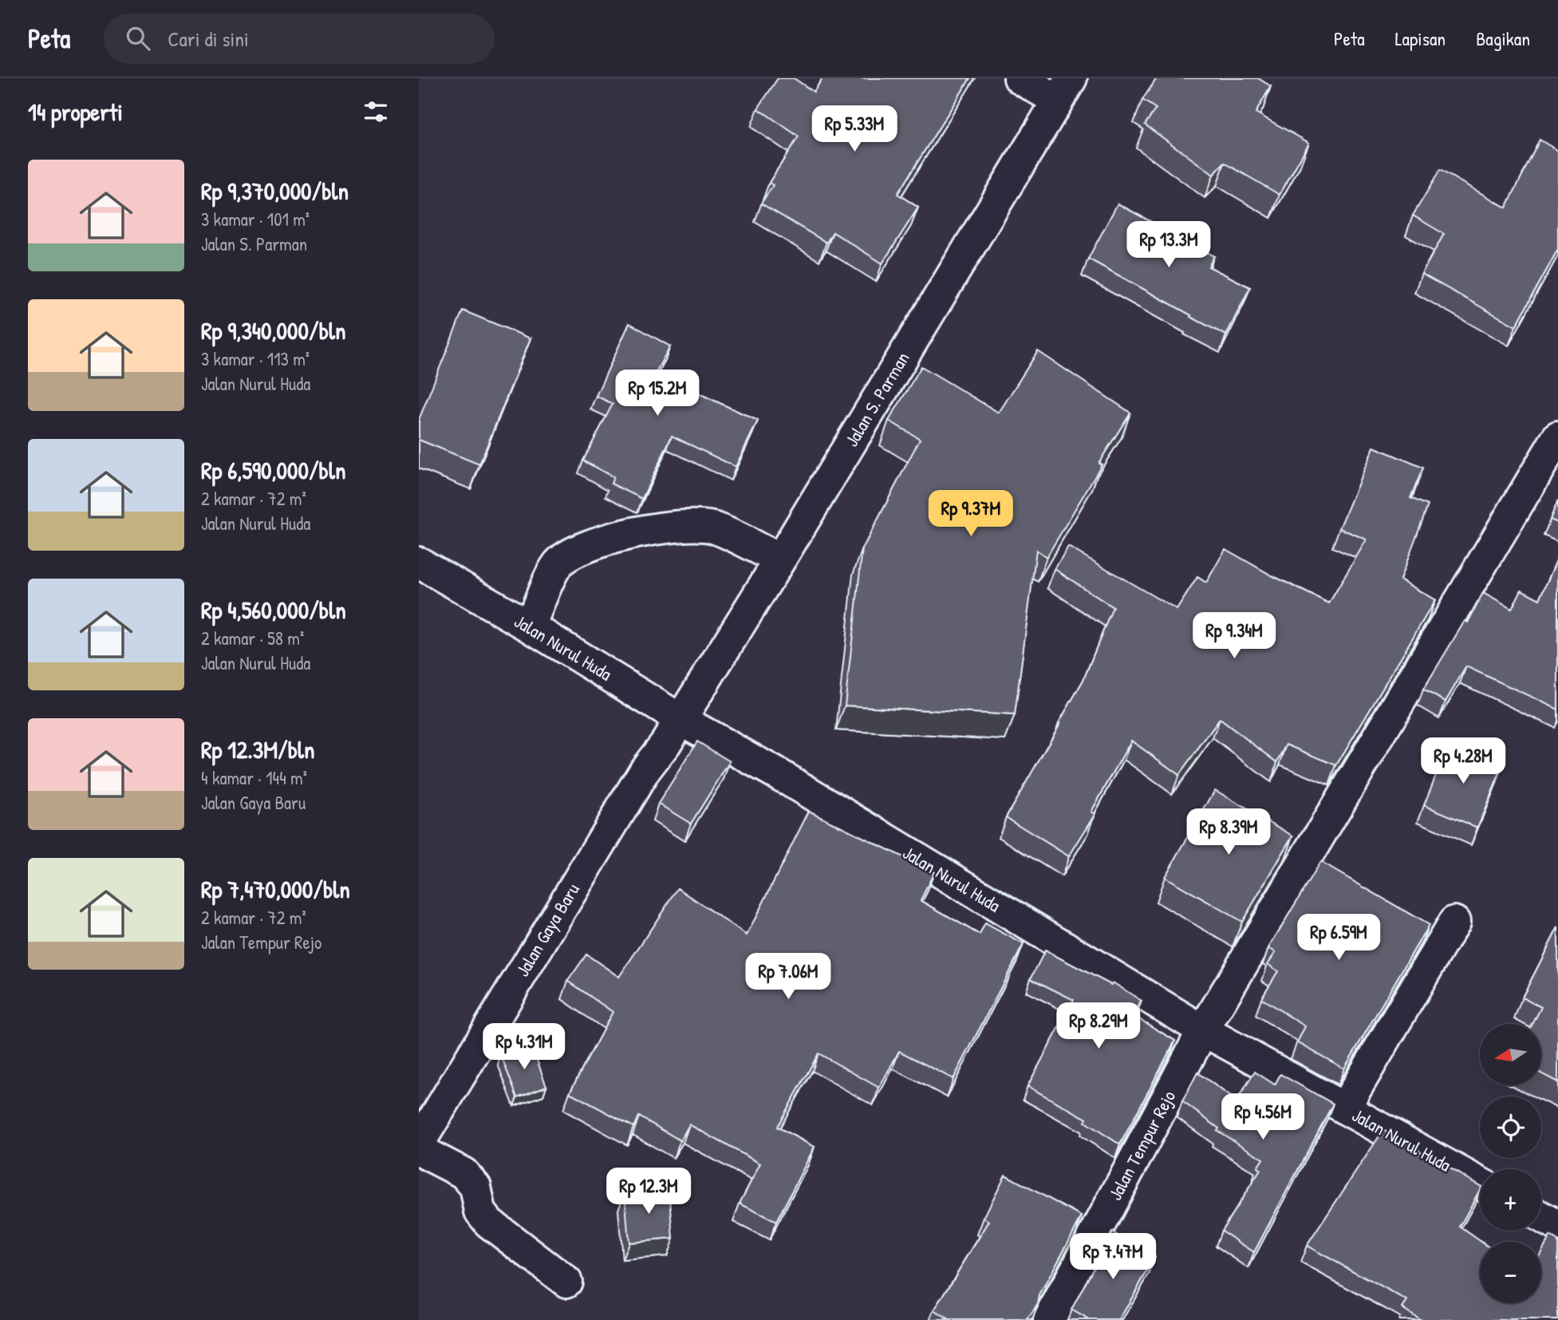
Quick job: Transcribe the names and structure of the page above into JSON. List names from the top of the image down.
{
  "streets": {
    "street": [
      "Jalan S. Parman",
      "Jalan Nurul Huda",
      "Jalan Gaya Baru",
      "Jalan Tempur Rejo"
    ]
  },
  "crossings": [
    ["Jalan S. Parman", "Jalan Nurul Huda"],
    ["Jalan S. Parman", "Jalan Gaya Baru"],
    ["Jalan Nurul Huda", "Jalan Gaya Baru"],
    ["Jalan Nurul Huda", "Jalan Tempur Rejo"]
  ],
  "north": "left",
  "page": {
    "header": "Peta",
    "search": "Cari di sini",
    "nav": ["Peta", "Lapisan", "Bagikan"],
    "heading": "14 properti",
    "price": [
      "Rp 5.33M",
      "Rp 13.3M",
      "Rp 15.2M",
      "Rp 9.37M",
      "Rp 9.34M",
      "Rp 4.28M",
      "Rp 8.39M",
      "Rp 6.59M",
      "Rp 7.06M",
      "Rp 8.29M",
      "Rp 4.31M",
      "Rp 4.56M",
      "Rp 12.3M",
      "Rp 7.47M"
    ],
    "list": [
      {
        "name": "Rp 9,370,000/bln",
        "note": "3 kamar · 101 m² · Jalan S. Parman"
      },
      {
        "name": "Rp 9,340,000/bln",
        "note": "3 kamar · 113 m² · Jalan Nurul Huda"
      },
      {
        "name": "Rp 6,590,000/bln",
        "note": "2 kamar · 72 m² · Jalan Nurul Huda"
      },
      {
        "name": "Rp 4,560,000/bln",
        "note": "2 kamar · 58 m² · Jalan Nurul Huda"
      },
      {
        "name": "Rp 12.3M/bln",
        "note": "4 kamar · 144 m² · Jalan Gaya Baru"
      },
      {
        "name": "Rp 7,470,000/bln",
        "note": "2 kamar · 72 m² · Jalan Tempur Rejo"
      }
    ],
    "map_buttons": ["+", "−"]
  }
}
